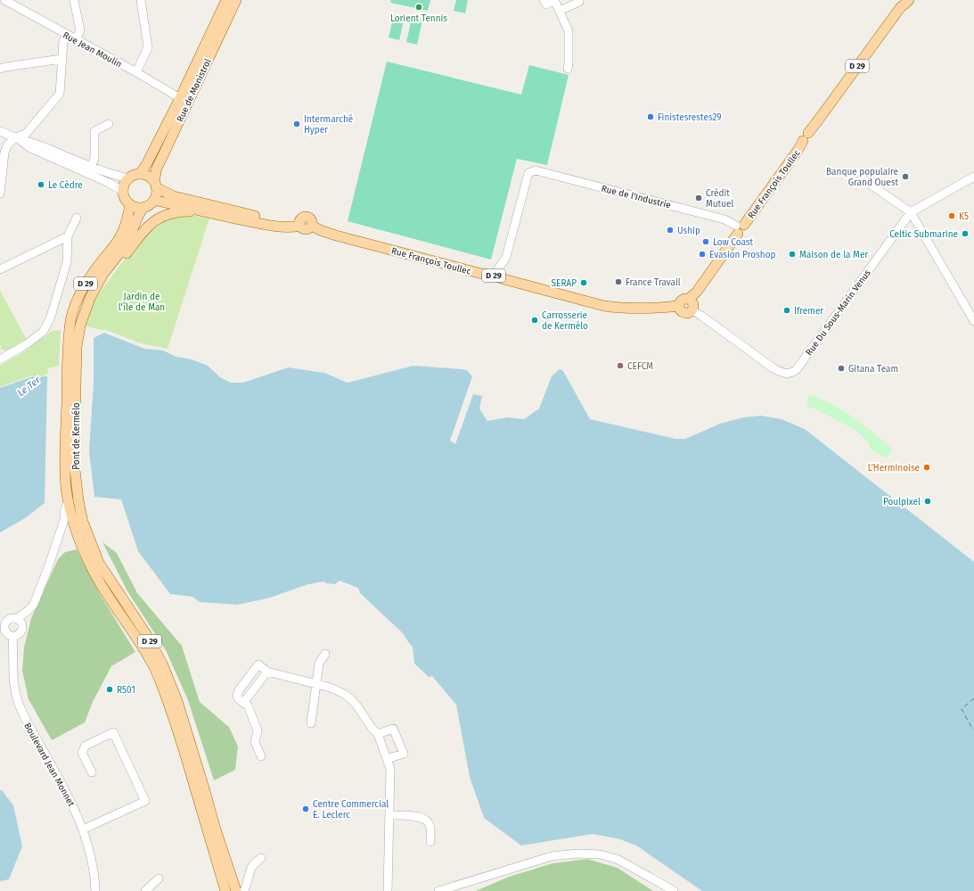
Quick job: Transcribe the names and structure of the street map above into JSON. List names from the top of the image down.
{
  "streets": {
    "main road": [
      "D 29",
      "Rue de Monistrol",
      "Rue François Toullec",
      "Pont de Kermélo"
    ],
    "street": [
      "Rue Jean Moulin",
      "Rue de l'Industrie",
      "Rue Du Sous-Marin Venus",
      "Boulevard Jean Monnet"
    ]
  },
  "crossings": [
    ["Rue Jean Moulin", "Rue de Monistrol"],
    ["D 29", "Rue de Monistrol"],
    ["D 29", "Pont de Kermélo"],
    ["Rue François Toullec", "Rue de l'Industrie"],
    ["Rue François Toullec", "Rue Du Sous-Marin Venus"]
  ],
  "water": ["Le Ter"],
  "parks": ["Jardin de l'île de Man"],
  "places": [
    "Lorient Tennis",
    "Finistesrestes29",
    "Intermarché Hyper",
    "Banque populaire Grand Ouest",
    "Le Cèdre",
    "Crédit Mutuel",
    "K5",
    "Uship",
    "Celtic Submarine",
    "Low Coast",
    "Evasion Proshop",
    "Maison de la Mer",
    "France Travail",
    "SERAP",
    "Ifremer",
    "Carrosserie de Kermélo",
    "CEFCM",
    "Gitana Team",
    "L'Herminoise",
    "Poulpixel",
    "R501",
    "Centre Commercial E. Leclerc"
  ]
}
